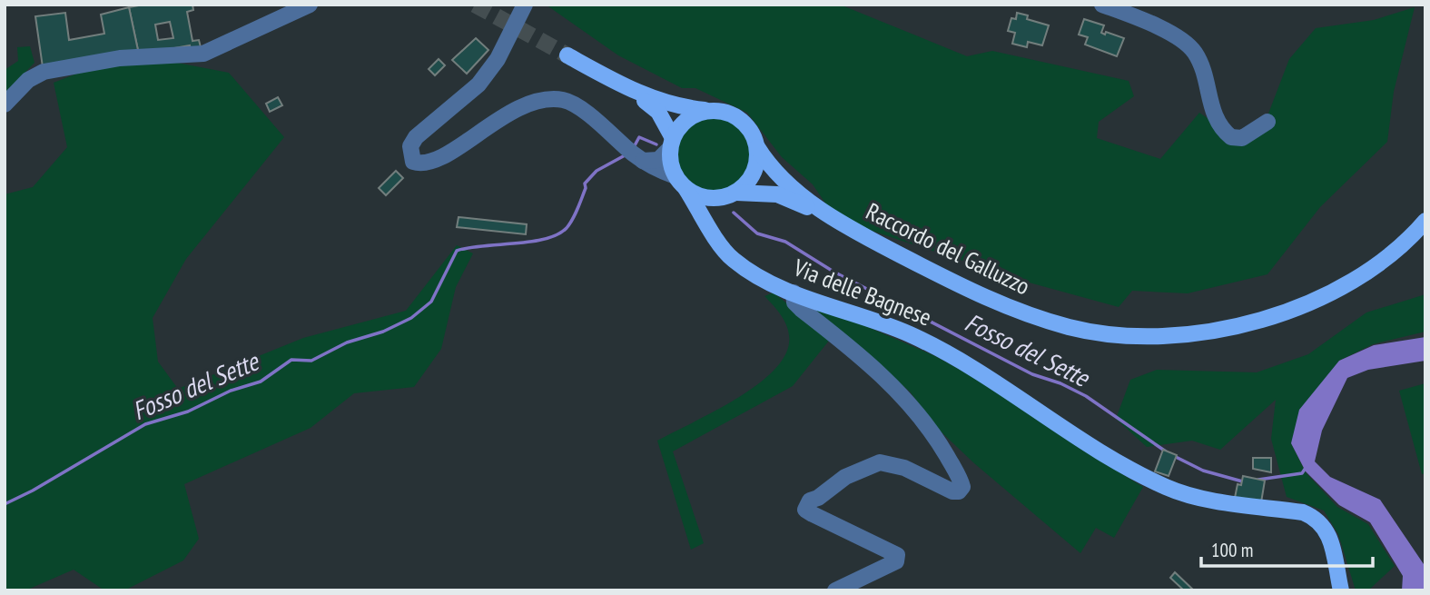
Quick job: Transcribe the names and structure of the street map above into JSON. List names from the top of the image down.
{
  "streets": {
    "main road": ["Raccordo del Galluzzo", "Via delle Bagnese"]
  },
  "crossings": [
    ["Raccordo del Galluzzo", "Via delle Bagnese"]
  ],
  "water": ["Fosso del Sette"],
  "scale_bar": "100 m"
}
